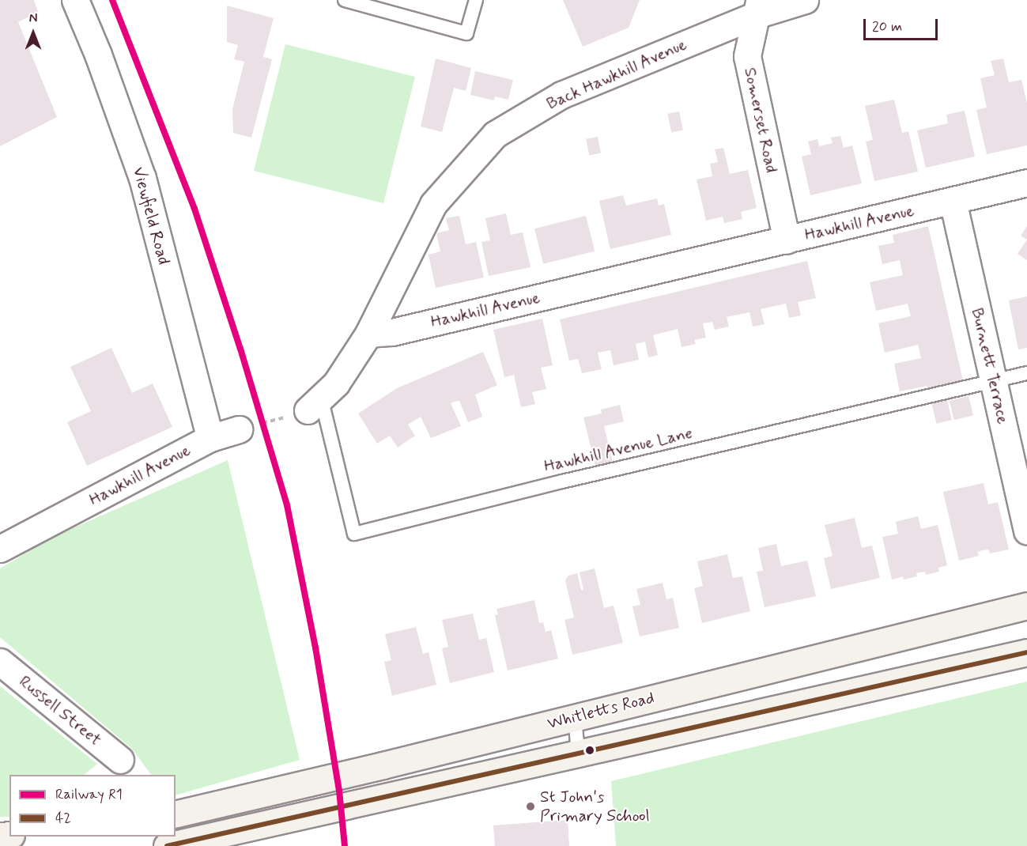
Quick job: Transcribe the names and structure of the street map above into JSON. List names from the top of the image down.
{
  "streets": {
    "main road": ["Whitletts Road"],
    "street": [
      "Back Hawkhill Avenue",
      "Somerset Road",
      "Viewfield Road",
      "Hawkhill Avenue",
      "Burnett Terrace",
      "Russell Street"
    ],
    "lane": ["Hawkhill Avenue Lane"]
  },
  "crossings": [
    ["Back Hawkhill Avenue", "Somerset Road"],
    ["Back Hawkhill Avenue", "Hawkhill Avenue"],
    ["Somerset Road", "Hawkhill Avenue"],
    ["Viewfield Road", "Hawkhill Avenue"],
    ["Hawkhill Avenue", "Burnett Terrace"],
    ["Burnett Terrace", "Hawkhill Avenue Lane"]
  ],
  "places": ["St John's Primary School"],
  "lines": ["rail line R1", "transit line 42"],
  "legend": ["Railway R1", "42"],
  "scale_bar": "20 m",
  "north": "top"
}
